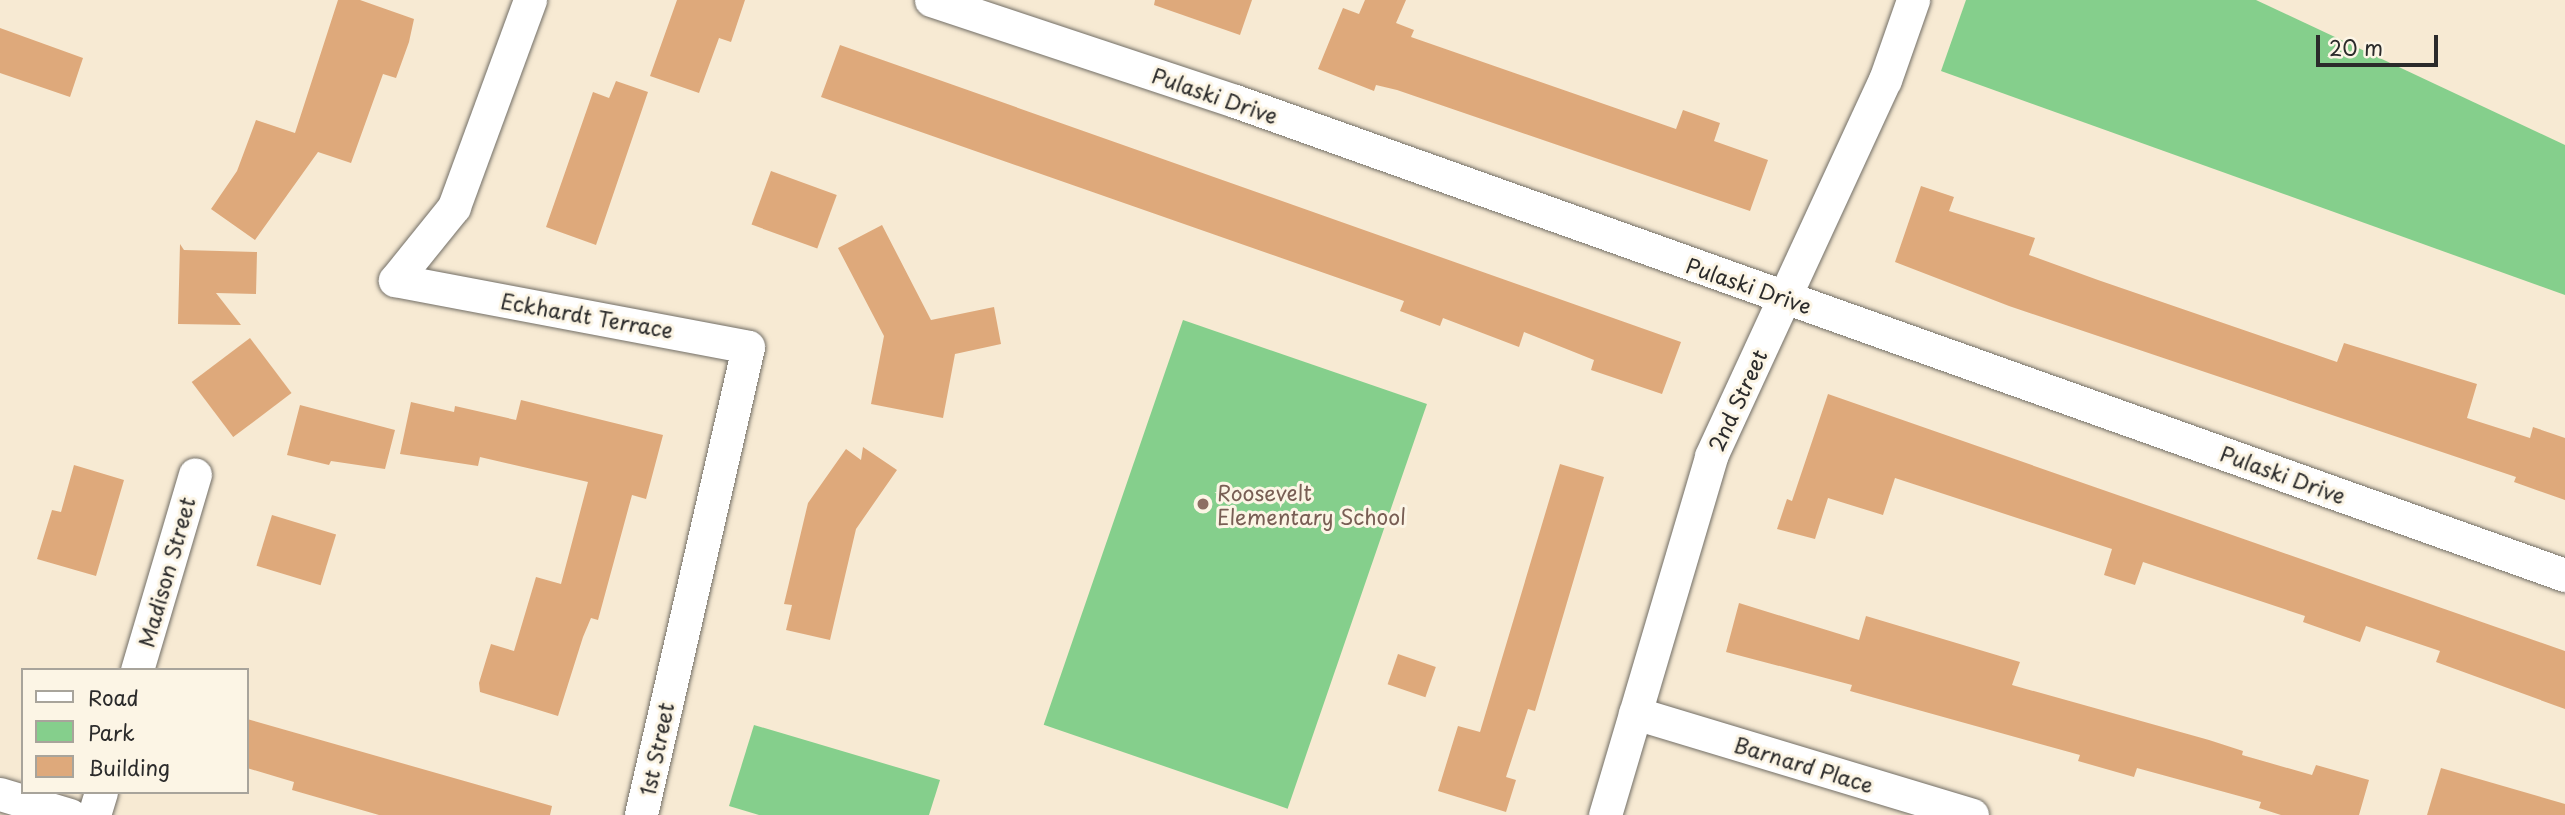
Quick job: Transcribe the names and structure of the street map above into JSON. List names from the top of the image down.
{
  "streets": {
    "street": [
      "Pulaski Drive",
      "Eckhardt Terrace",
      "2nd Street",
      "Madison Street",
      "1st Street",
      "Barnard Place"
    ]
  },
  "crossings": [
    ["Pulaski Drive", "2nd Street"],
    ["Eckhardt Terrace", "1st Street"],
    ["2nd Street", "Barnard Place"]
  ],
  "places": ["Roosevelt Elementary School"],
  "legend": ["Road", "Park", "Building"],
  "scale_bar": "20 m"
}
